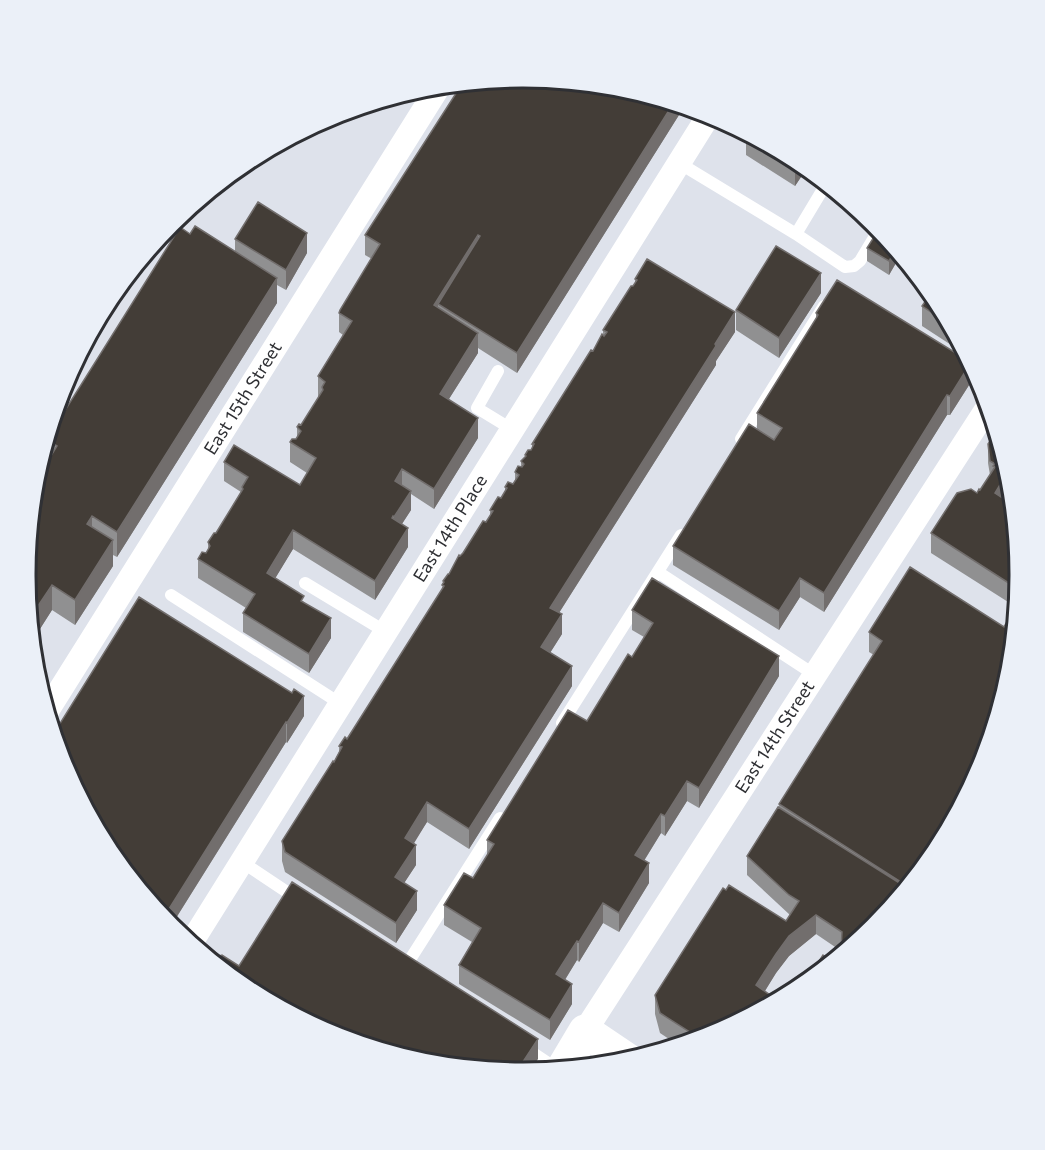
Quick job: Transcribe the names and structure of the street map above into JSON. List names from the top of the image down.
{
  "streets": {
    "street": ["East 15th Street", "East 14th Place", "East 14th Street"]
  }
}
